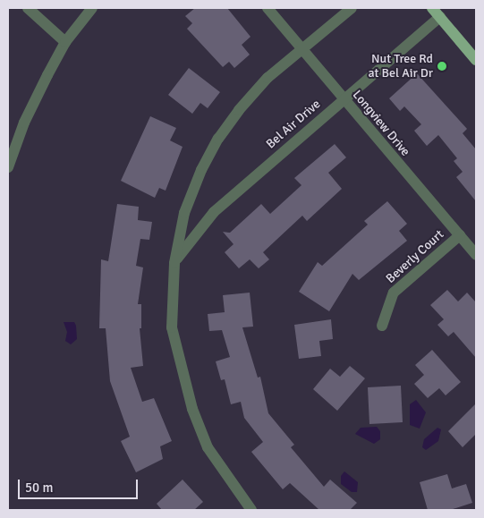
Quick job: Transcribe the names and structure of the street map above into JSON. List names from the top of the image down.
{
  "streets": {
    "street": ["Longview Drive", "Bel Air Drive", "Beverly Court"]
  },
  "crossings": [
    ["Longview Drive", "Bel Air Drive"],
    ["Longview Drive", "Beverly Court"]
  ],
  "places": ["Nut Tree Rd at Bel Air Dr"],
  "scale_bar": "50 m"
}
